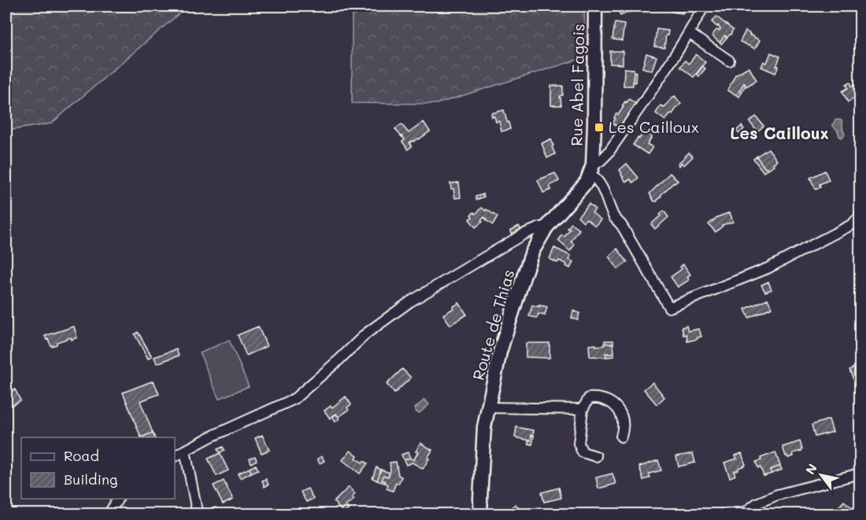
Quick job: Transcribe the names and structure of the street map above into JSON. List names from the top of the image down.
{
  "streets": {
    "street": ["Rue Abel Fagois", "Route de Thias"]
  },
  "crossings": [
    ["Rue Abel Fagois", "Route de Thias"]
  ],
  "districts": ["Les Cailloux"],
  "places": {
    "transit": ["Les Cailloux"]
  },
  "legend": ["Road", "Building"],
  "north": "top left"
}
